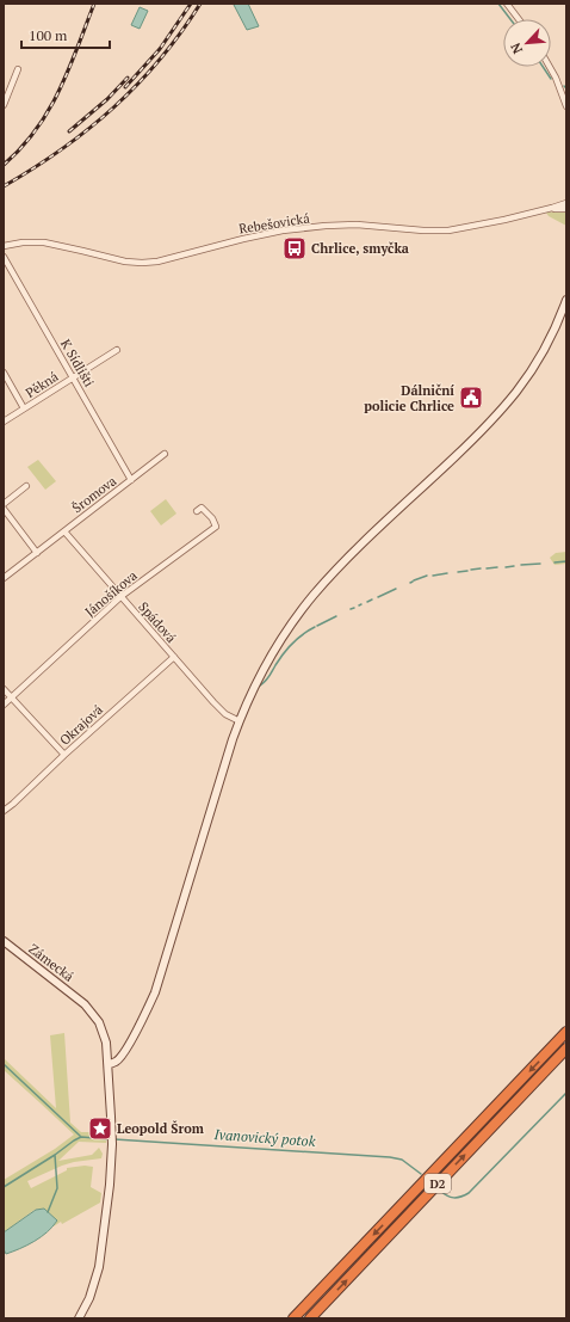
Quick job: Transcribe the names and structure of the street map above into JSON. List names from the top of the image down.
{
  "streets": {
    "highway": ["D2"],
    "street": [
      "Rebešovická",
      "K Sídlišti",
      "Pěkná",
      "Šromova",
      "Jánošíkova",
      "Spádová",
      "Okrajová",
      "Zámecká"
    ]
  },
  "crossings": [
    ["K Sídlišti", "Pěkná"],
    ["K Sídlišti", "Šromova"],
    ["Šromova", "Spádová"],
    ["Jánošíkova", "Spádová"],
    ["Spádová", "Okrajová"]
  ],
  "water": ["Ivanovický potok"],
  "places": {
    "bus stop": ["Chrlice, smyčka"],
    "public building": ["Dálniční policie Chrlice"],
    "place": ["Leopold Šrom"]
  },
  "scale_bar": "100 m",
  "north": "bottom left"
}
